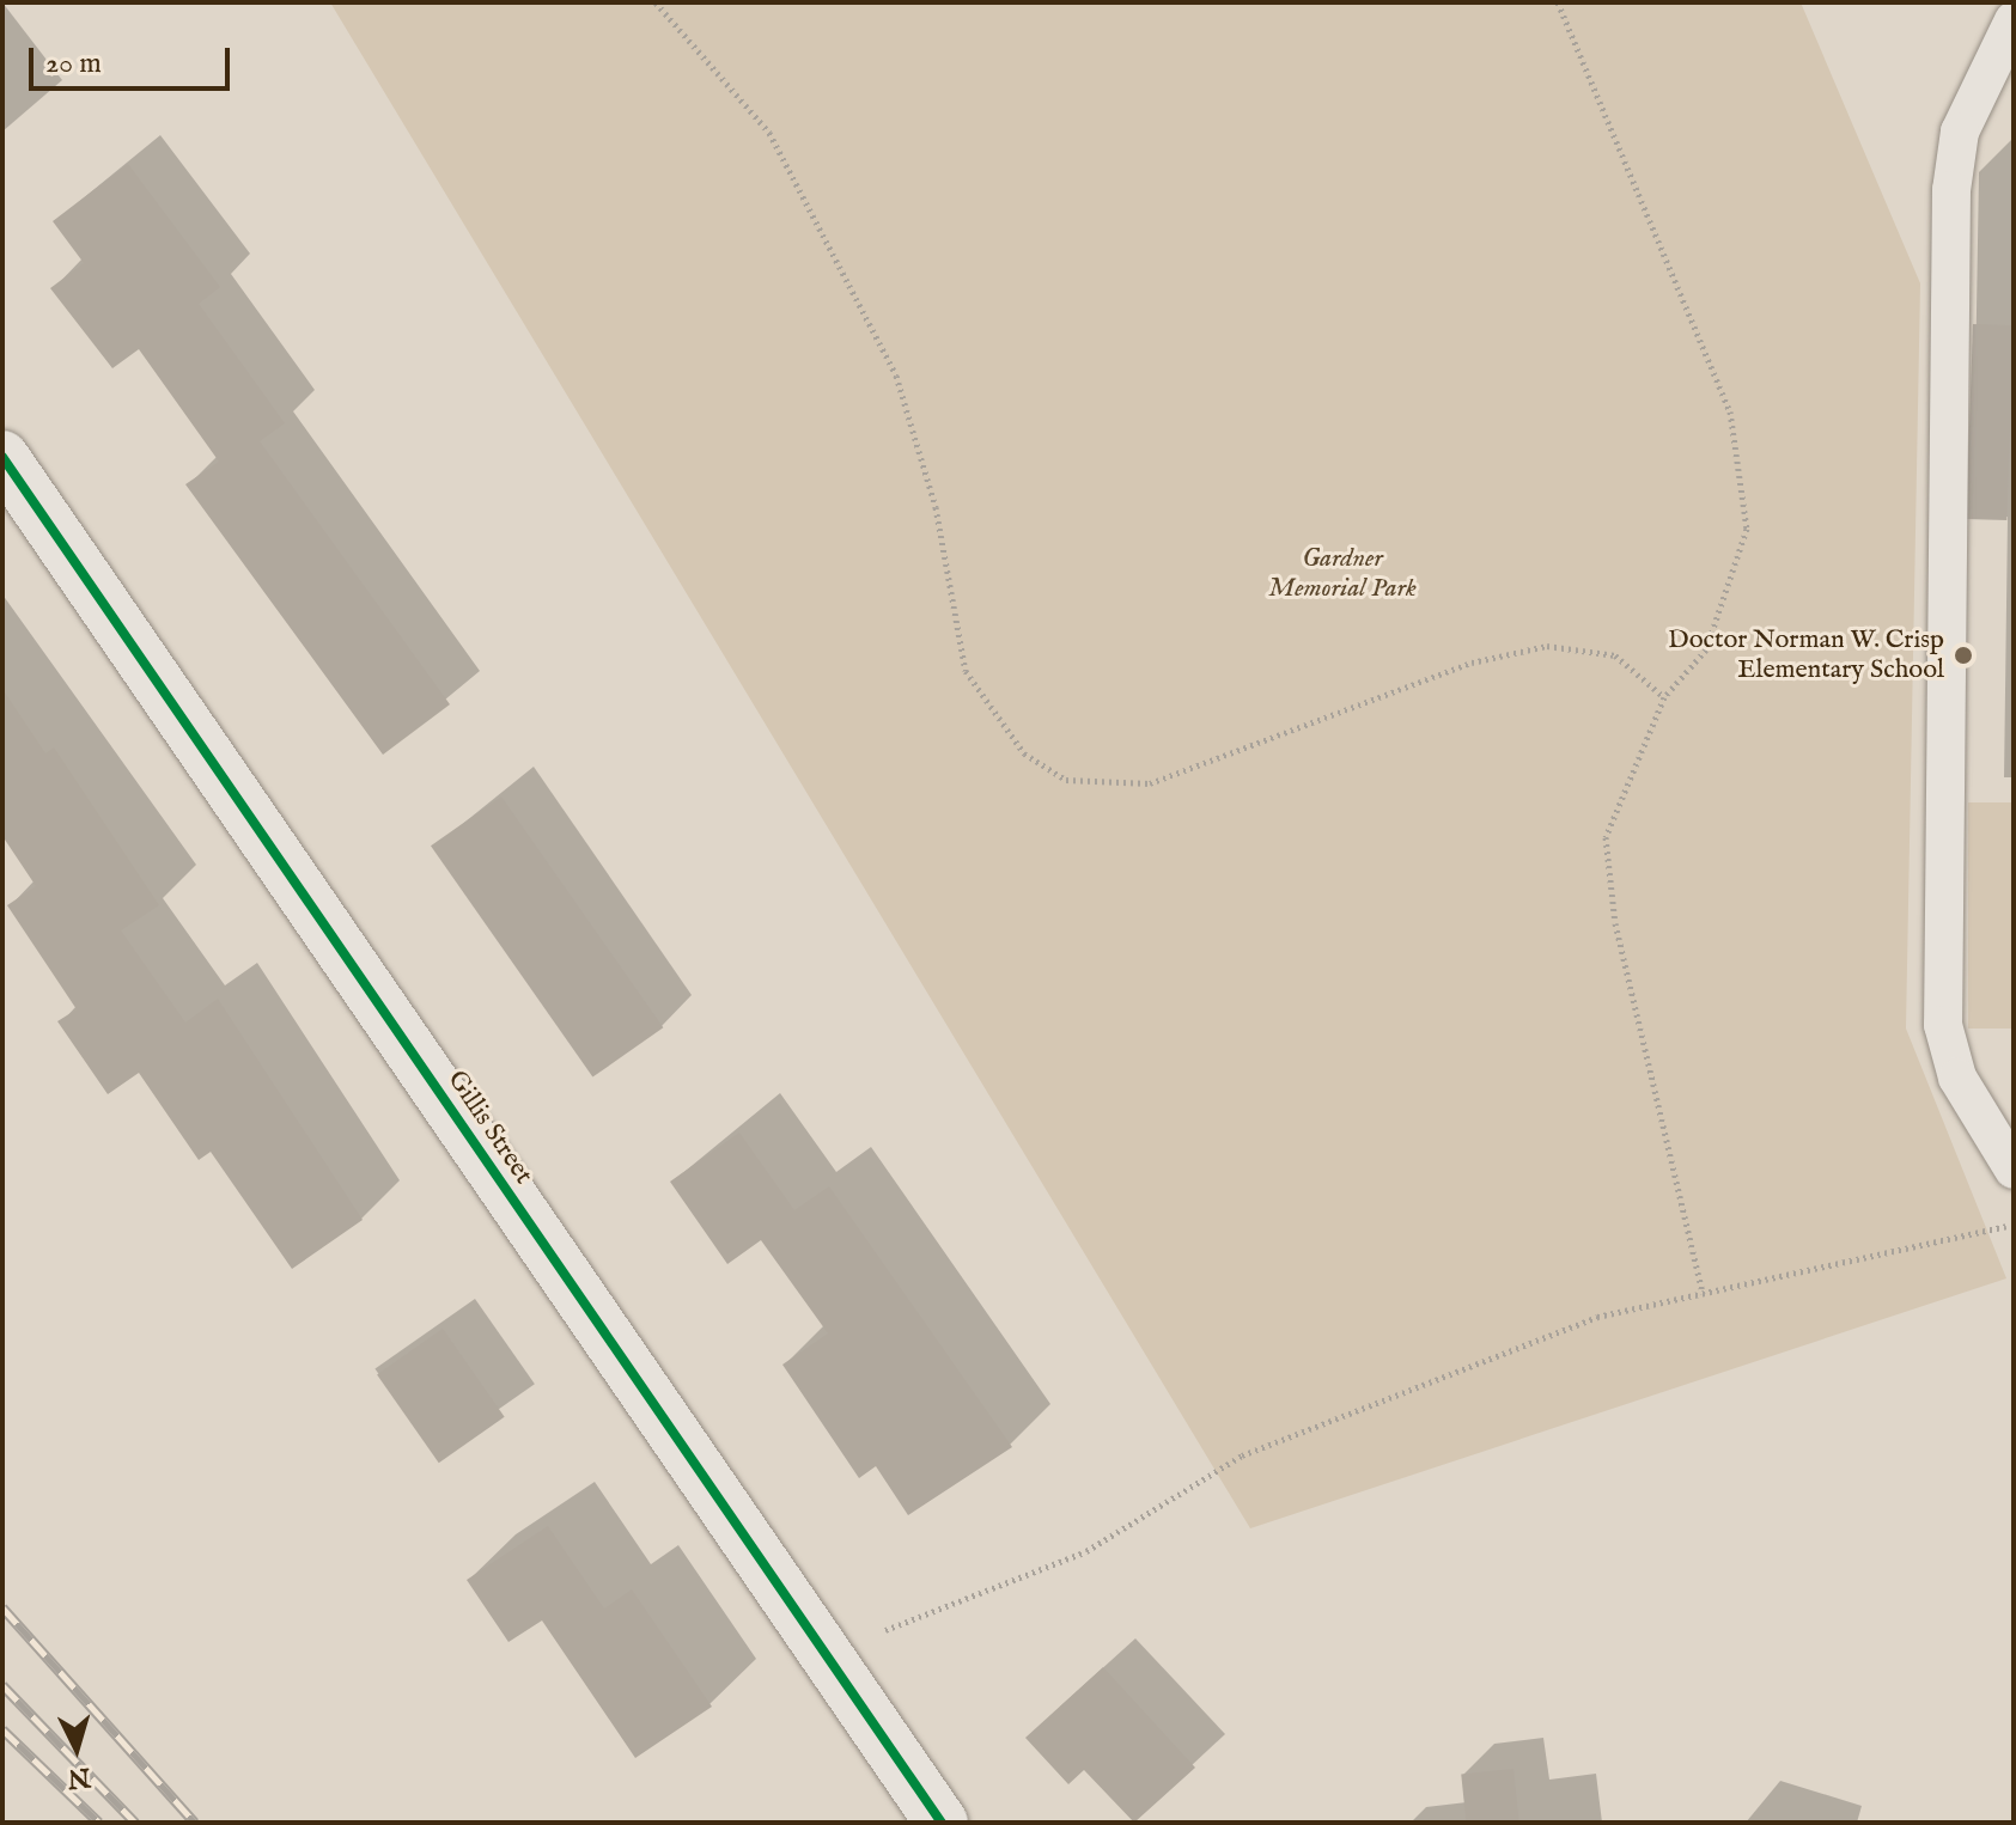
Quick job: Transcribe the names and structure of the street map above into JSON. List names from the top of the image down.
{
  "streets": {
    "street": ["Gillis Street"]
  },
  "parks": ["Gardner Memorial Park"],
  "places": ["Doctor Norman W. Crisp Elementary School"],
  "scale_bar": "20 m",
  "north": "bottom"
}
